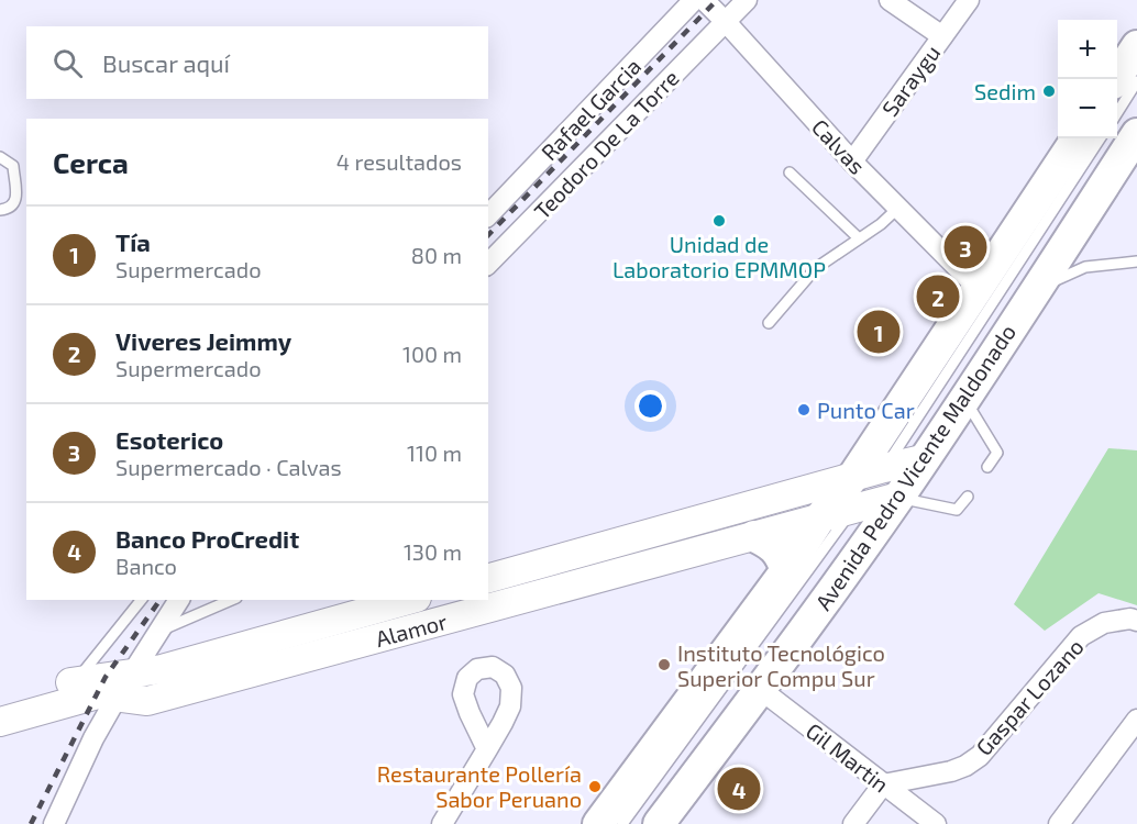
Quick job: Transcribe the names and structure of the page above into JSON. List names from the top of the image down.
{
  "streets": {
    "main road": ["Avenida Pedro Vicente Maldonado"],
    "street": [
      "Saraygu",
      "Rafael Garcia",
      "Teodoro De La Torre",
      "Calvas",
      "Alamor",
      "Gaspar Lozano",
      "Gil Martin"
    ]
  },
  "crossings": [
    ["Saraygu", "Calvas"],
    ["Teodoro De La Torre", "Calvas"],
    ["Calvas", "Avenida Pedro Vicente Maldonado"],
    ["Avenida Pedro Vicente Maldonado", "Alamor"],
    ["Avenida Pedro Vicente Maldonado", "Gil Martin"],
    ["Gaspar Lozano", "Gil Martin"]
  ],
  "places": [
    "Sedim",
    "Unidad de Laboratorio EPMMOP",
    "Punto Car",
    "Instituto Tecnológico Superior Compu Sur",
    "Restaurante Pollería Sabor Peruano"
  ],
  "page": {
    "map_buttons": ["+", "−"],
    "search": "Buscar aquí",
    "heading": ["Cerca", "4 resultados"],
    "list": [
      {
        "mark": "1",
        "name": "Tía",
        "note": "Supermercado",
        "value": "80 m"
      },
      {
        "mark": "2",
        "name": "Viveres Jeimmy",
        "note": "Supermercado",
        "value": "100 m"
      },
      {
        "mark": "3",
        "name": "Esoterico",
        "note": "Supermercado · Calvas",
        "value": "110 m"
      },
      {
        "mark": "4",
        "name": "Banco ProCredit",
        "note": "Banco",
        "value": "130 m"
      }
    ],
    "pins": [
      "3",
      "2",
      "1",
      "4"
    ]
  }
}
